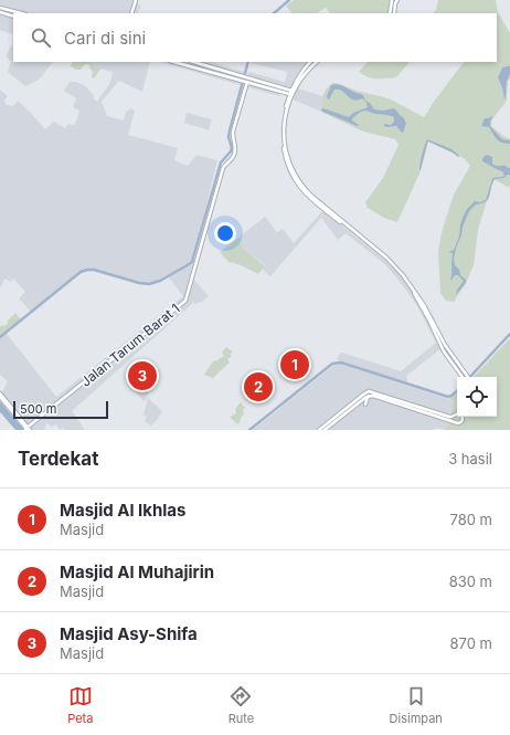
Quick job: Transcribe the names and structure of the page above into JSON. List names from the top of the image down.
{
  "streets": {
    "main road": ["Jalan Tarum Barat 1"]
  },
  "scale_bar": "500 m",
  "page": {
    "search": "Cari di sini",
    "pins": ["1", "3", "2"],
    "scale": "500 m",
    "heading": ["Terdekat", "3 hasil"],
    "list": [
      {
        "mark": "1",
        "name": "Masjid Al Ikhlas",
        "note": "Masjid",
        "value": "780 m"
      },
      {
        "mark": "2",
        "name": "Masjid Al Muhajirin",
        "note": "Masjid",
        "value": "830 m"
      },
      {
        "mark": "3",
        "name": "Masjid Asy-Shifa",
        "note": "Masjid",
        "value": "870 m"
      }
    ],
    "nav": ["Peta", "Rute", "Disimpan"]
  }
}
